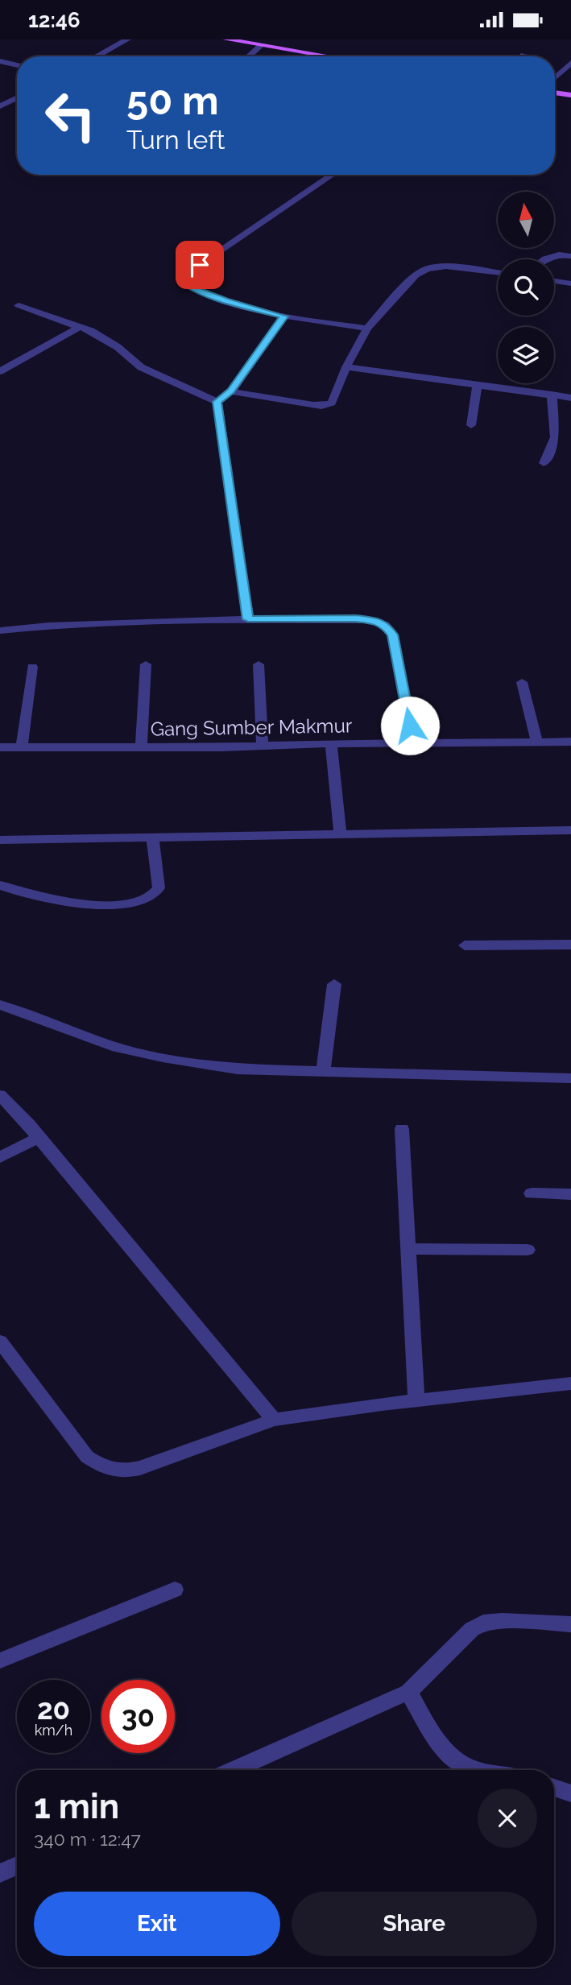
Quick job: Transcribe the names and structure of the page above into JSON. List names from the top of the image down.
{
  "streets": {
    "street": ["Gang Sumber Makmur"]
  },
  "north": "top",
  "page": {
    "status": "12:46",
    "turn": ["50 m", "Turn left"],
    "speed": "20 km/h",
    "limit": "30",
    "heading": ["1 min", "340 m · 12:47"],
    "buttons": ["Exit", "Share"]
  }
}
